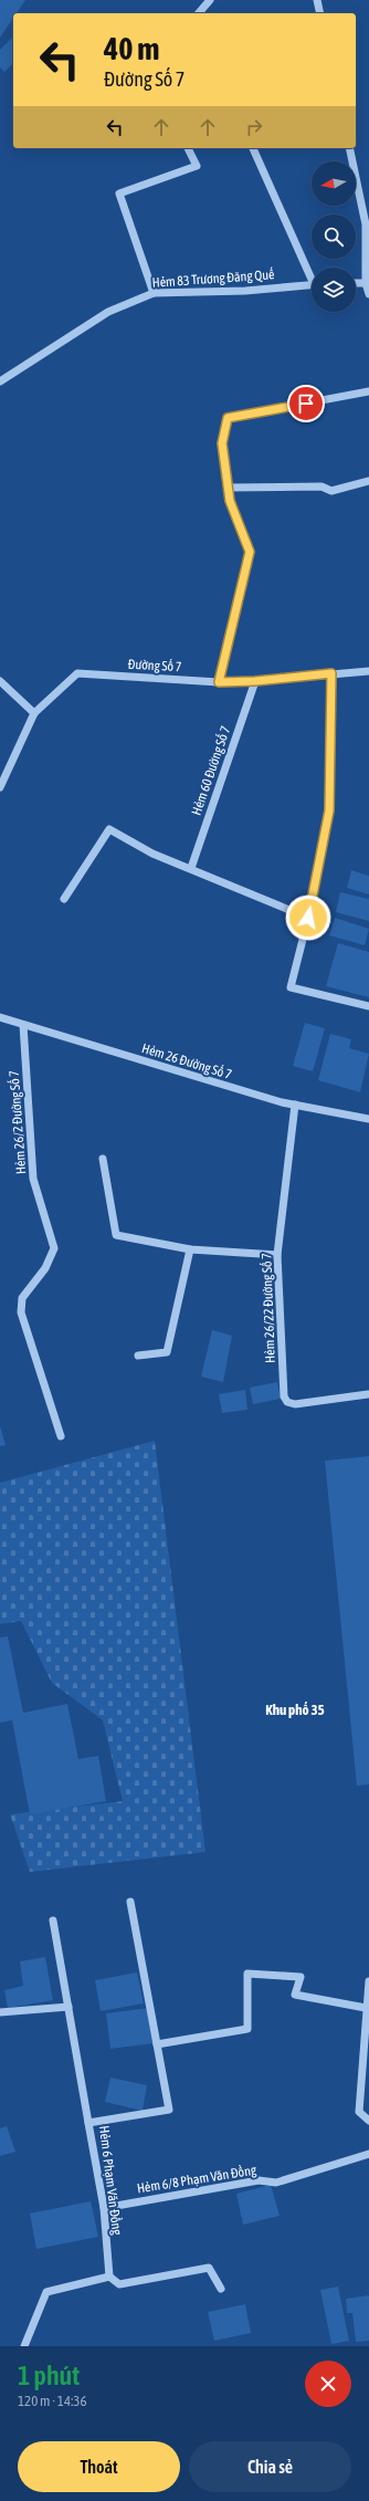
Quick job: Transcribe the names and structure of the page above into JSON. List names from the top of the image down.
{
  "streets": {
    "street": [
      "Hẻm 83 Trương Đăng Quế",
      "Đường Số 7",
      "Hẻm 60 Đường Số 7",
      "Hẻm 26 Đường Số 7",
      "Hẻm 26/2 Đường Số 7",
      "Hẻm 26/22 Đường Số 7",
      "Hẻm 6/8 Phạm Văn Đồng",
      "Hẻm 6 Phạm Văn Đồng"
    ]
  },
  "crossings": [
    ["Đường Số 7", "Hẻm 60 Đường Số 7"],
    ["Hẻm 26 Đường Số 7", "Hẻm 26/2 Đường Số 7"],
    ["Hẻm 26 Đường Số 7", "Hẻm 26/22 Đường Số 7"],
    ["Hẻm 6/8 Phạm Văn Đồng", "Hẻm 6 Phạm Văn Đồng"]
  ],
  "districts": ["Khu phố 35"],
  "north": "left",
  "page": {
    "turn": ["40 m", "Đường Số 7"],
    "heading": ["1 phút", "120 m · 14:36"],
    "buttons": ["Thoát", "Chia sẻ"]
  }
}
